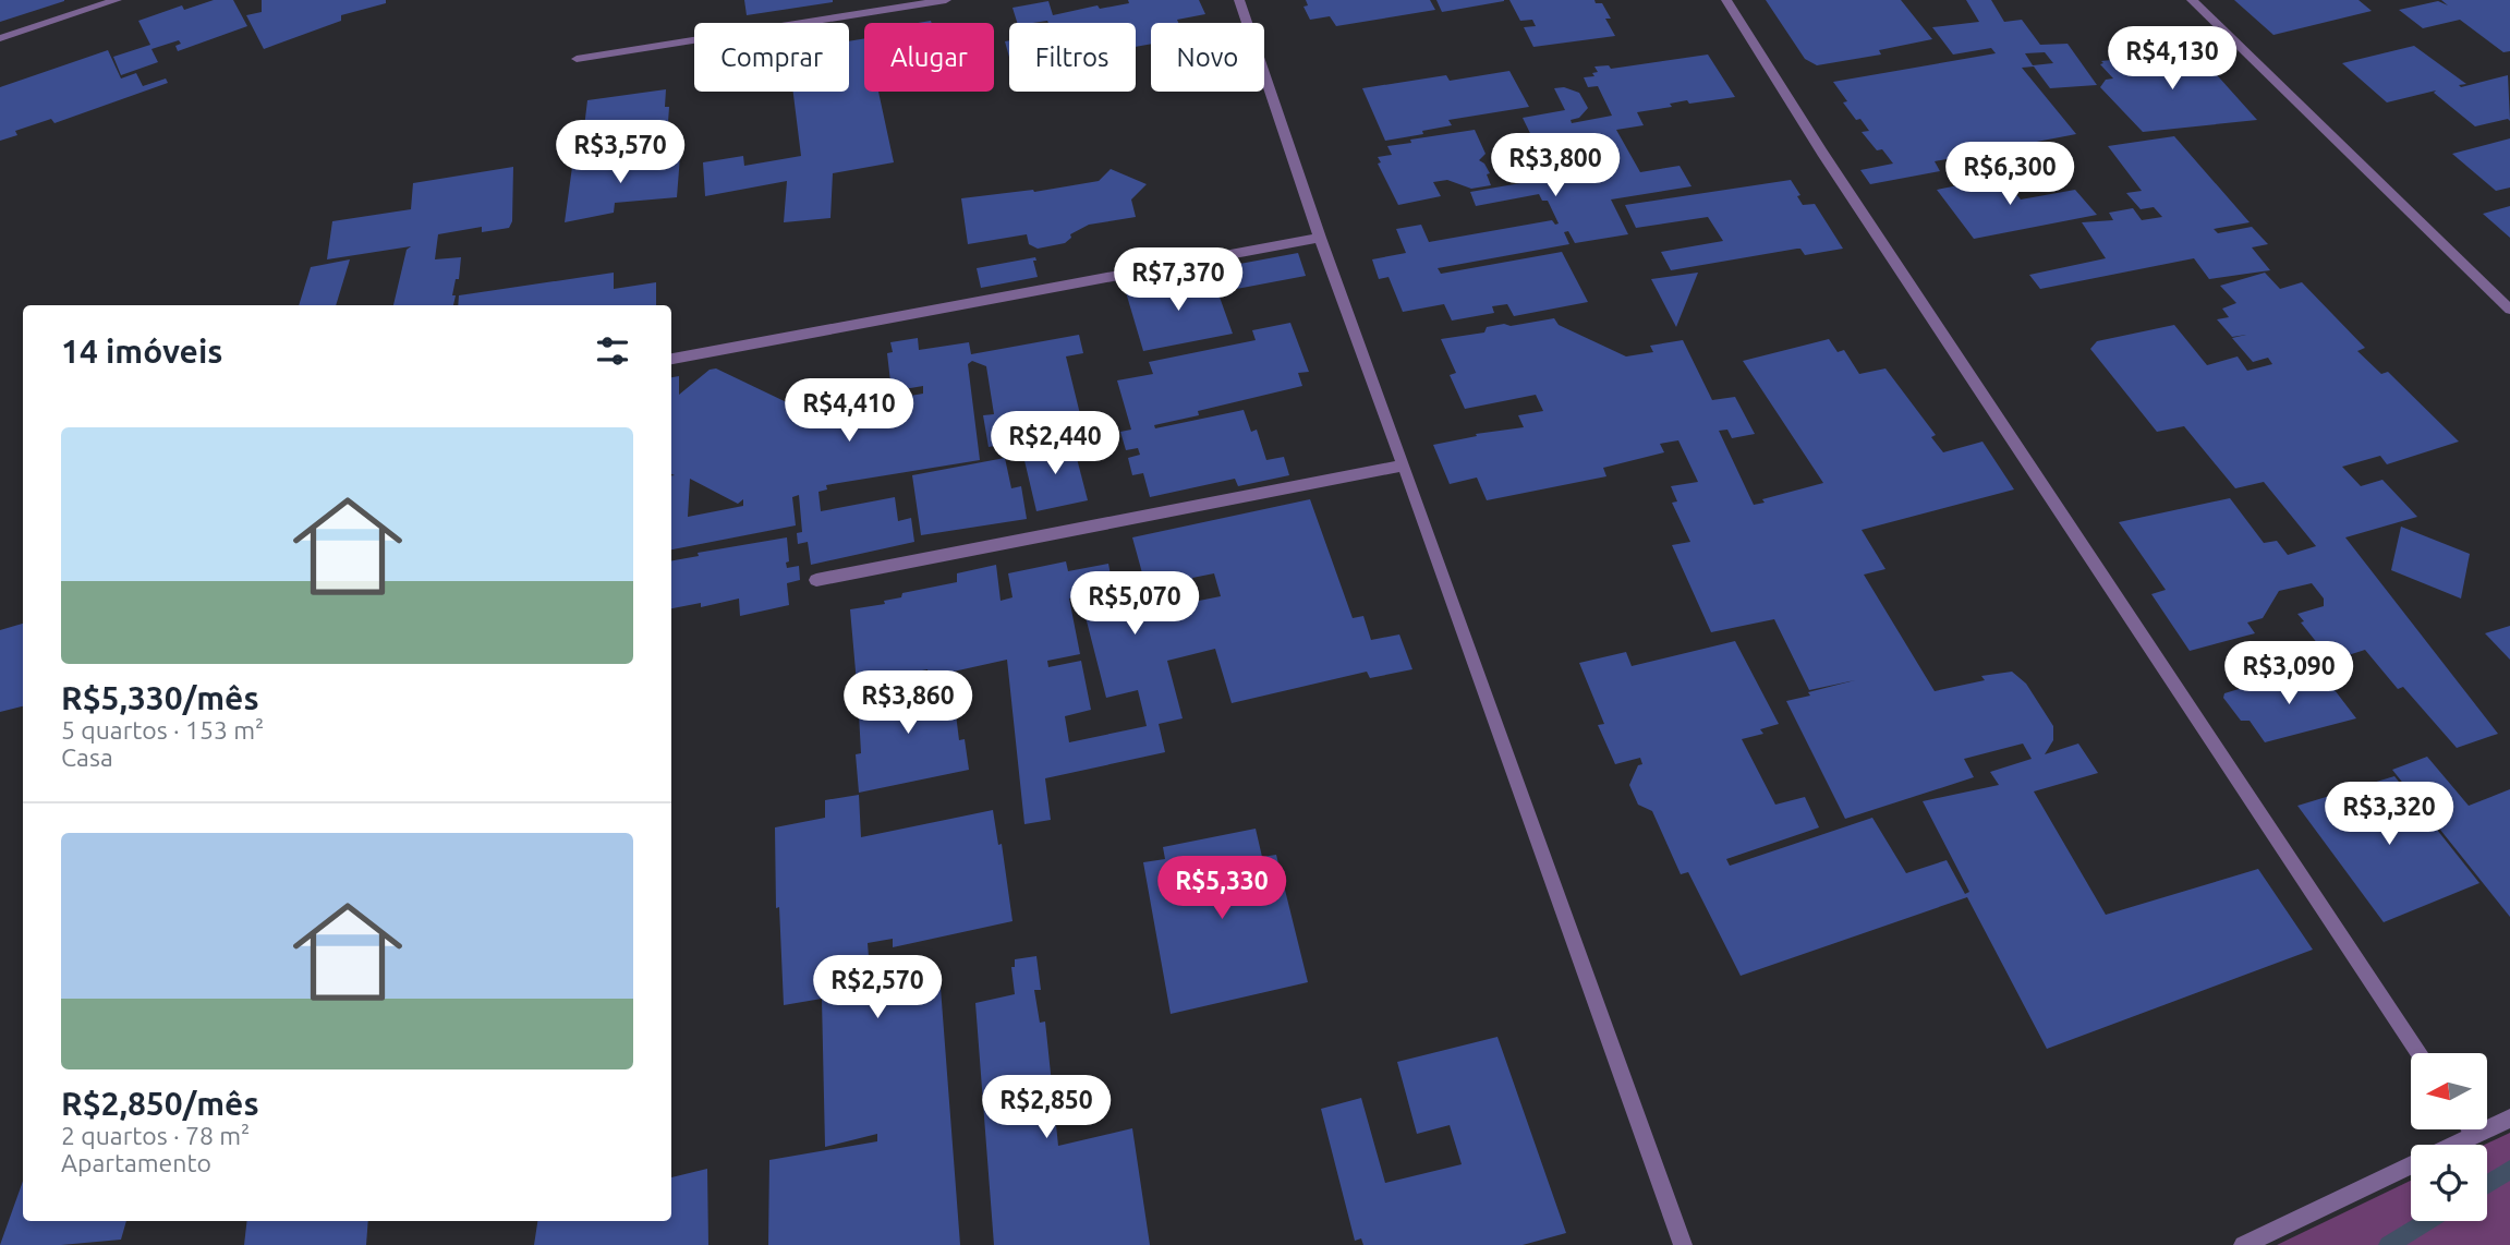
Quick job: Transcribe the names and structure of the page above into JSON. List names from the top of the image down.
{
  "north": "left",
  "page": {
    "chip": [
      "Comprar",
      "Alugar",
      "Filtros",
      "Novo"
    ],
    "price": [
      "R$4,130",
      "R$3,570",
      "R$3,800",
      "R$6,300",
      "R$7,370",
      "R$4,410",
      "R$2,440",
      "R$5,070",
      "R$3,090",
      "R$3,860",
      "R$3,320",
      "R$5,330",
      "R$2,570",
      "R$2,850"
    ],
    "heading": "14 imóveis",
    "list": [
      {
        "name": "R$5,330/mês",
        "note": "5 quartos · 153 m² · Casa"
      },
      {
        "name": "R$2,850/mês",
        "note": "2 quartos · 78 m² · Apartamento"
      }
    ]
  }
}
